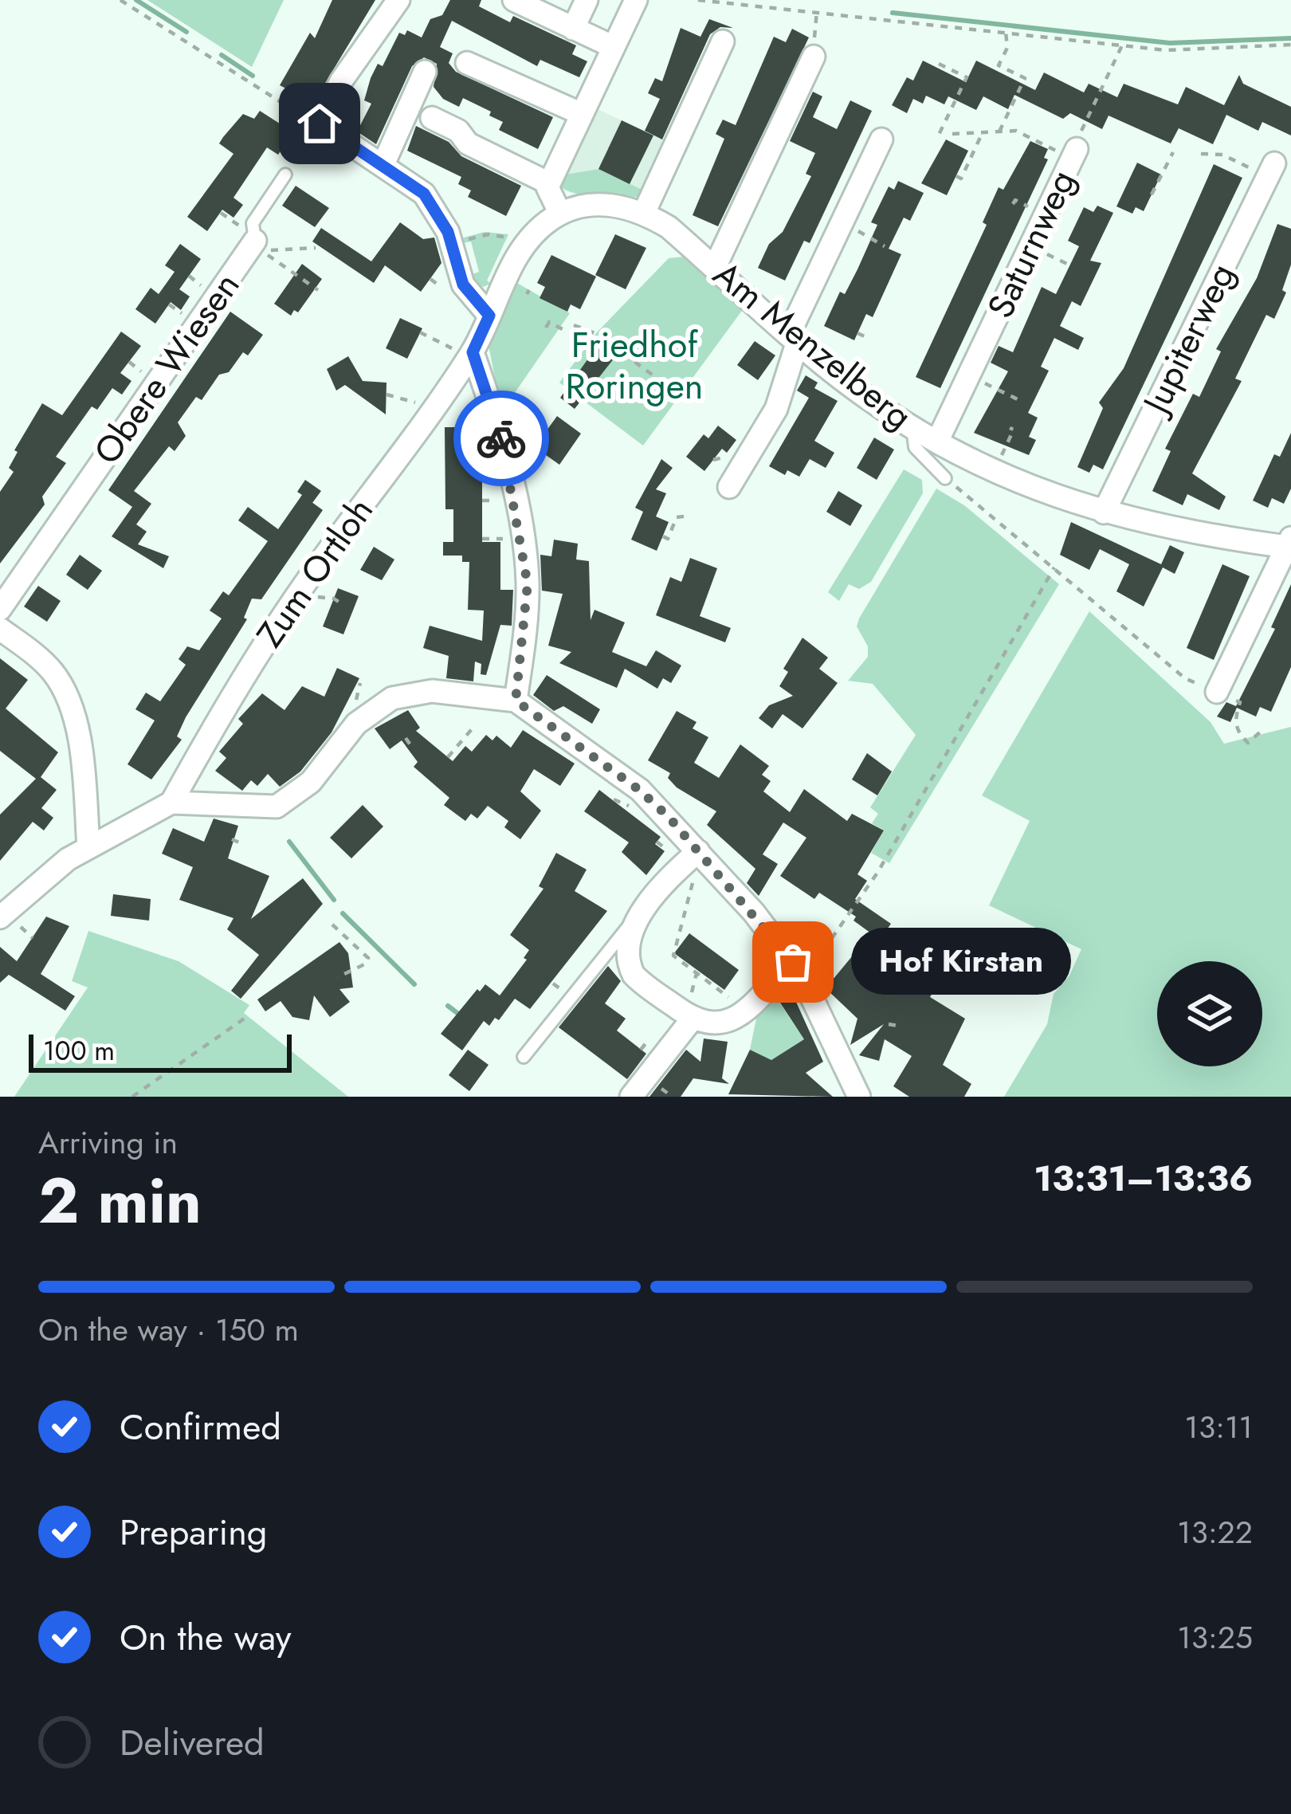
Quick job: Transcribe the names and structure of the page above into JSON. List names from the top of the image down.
{
  "streets": {
    "street": [
      "Saturnweg",
      "Jupiterweg",
      "Am Menzelberg",
      "Obere Wiesen",
      "Zum Ortloh"
    ]
  },
  "crossings": [
    ["Saturnweg", "Am Menzelberg"],
    ["Jupiterweg", "Am Menzelberg"],
    ["Am Menzelberg", "Zum Ortloh"]
  ],
  "parks": ["Friedhof Roringen"],
  "places": ["Hof Kirstan"],
  "scale_bar": "100 m",
  "page": {
    "bubble": "Hof Kirstan",
    "scale": "100 m",
    "heading": ["2 min", "Arriving in", "13:31–13:36"],
    "bar": "On the way · 150 m",
    "list": [
      ["Confirmed", "13:11"],
      ["Preparing", "13:22"],
      ["On the way", "13:25"],
      "Delivered"
    ]
  }
}
